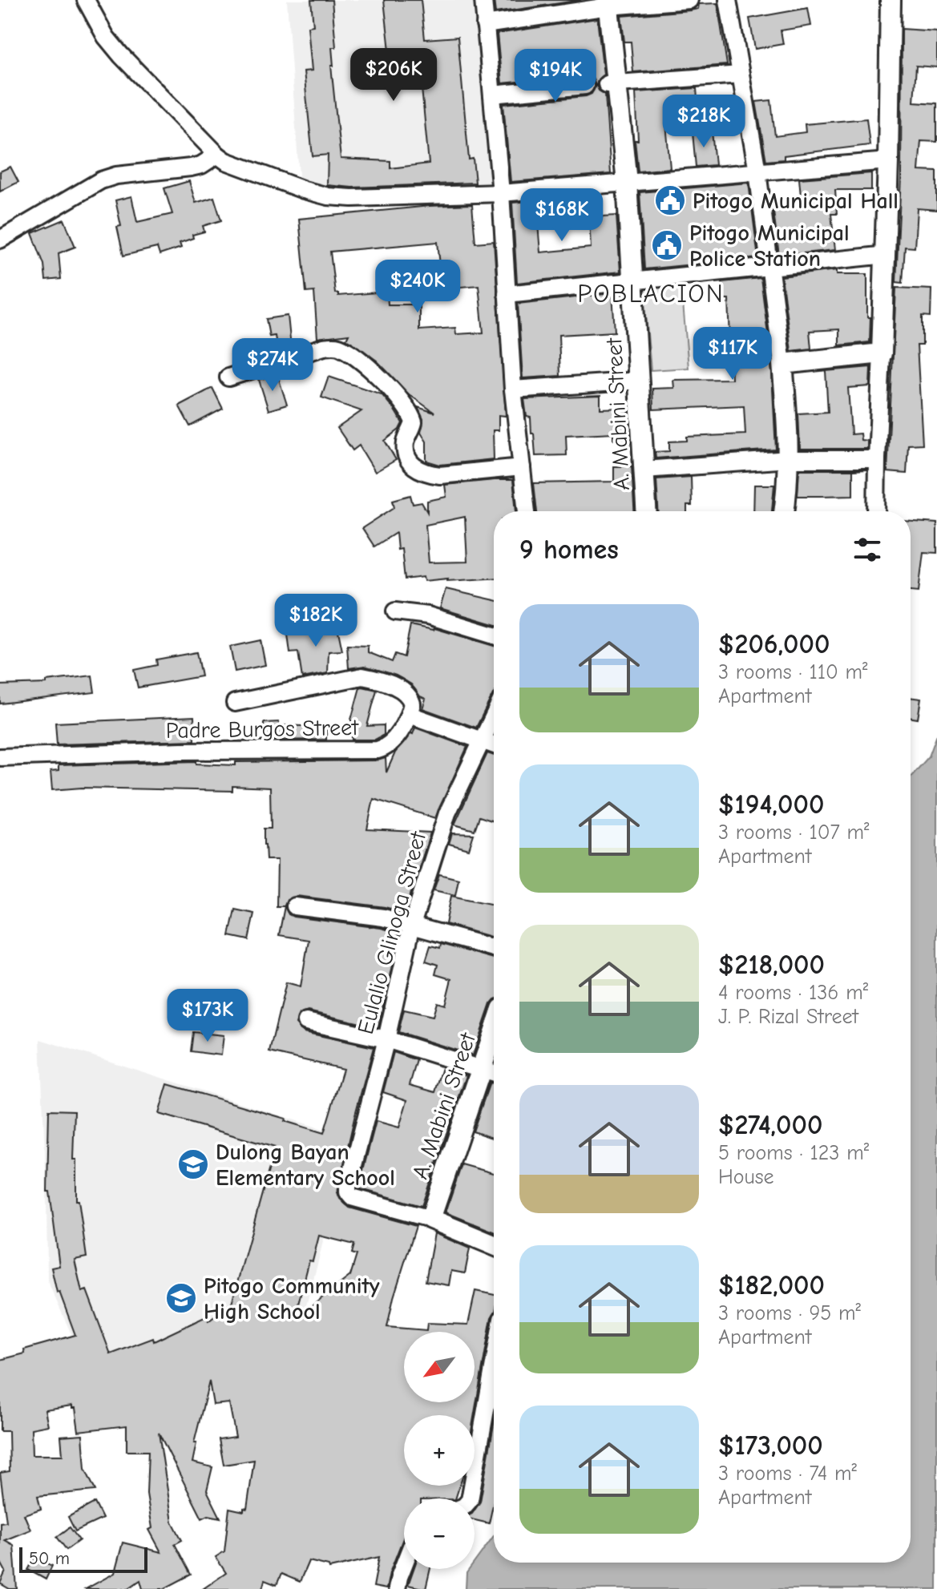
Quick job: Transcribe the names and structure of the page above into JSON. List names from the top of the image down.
{
  "streets": {
    "street": ["A. Mabini Street", "Padre Burgos Street", "Eulalio Glinoga Street"]
  },
  "crossings": [
    ["A. Mabini Street", "Eulalio Glinoga Street"]
  ],
  "districts": ["POBLACION"],
  "places": {
    "public building": ["Pitogo Municipal Hall", "Pitogo Municipal Police Station"],
    "school or university": ["Dulong Bayan Elementary School", "Pitogo Community High School"]
  },
  "scale_bar": "50 m",
  "north": "bottom left",
  "page": {
    "price": [
      "$206K",
      "$194K",
      "$218K",
      "$168K",
      "$240K",
      "$117K",
      "$274K",
      "$182K",
      "$173K"
    ],
    "heading": "9 homes",
    "list": [
      {
        "name": "$206,000",
        "note": "3 rooms · 110 m² · Apartment"
      },
      {
        "name": "$194,000",
        "note": "3 rooms · 107 m² · Apartment"
      },
      {
        "name": "$218,000",
        "note": "4 rooms · 136 m² · J. P. Rizal Street"
      },
      {
        "name": "$274,000",
        "note": "5 rooms · 123 m² · House"
      },
      {
        "name": "$182,000",
        "note": "3 rooms · 95 m² · Apartment"
      },
      {
        "name": "$173,000",
        "note": "3 rooms · 74 m² · Apartment"
      }
    ],
    "map_buttons": ["+", "−"],
    "scale": "50 m"
  }
}
